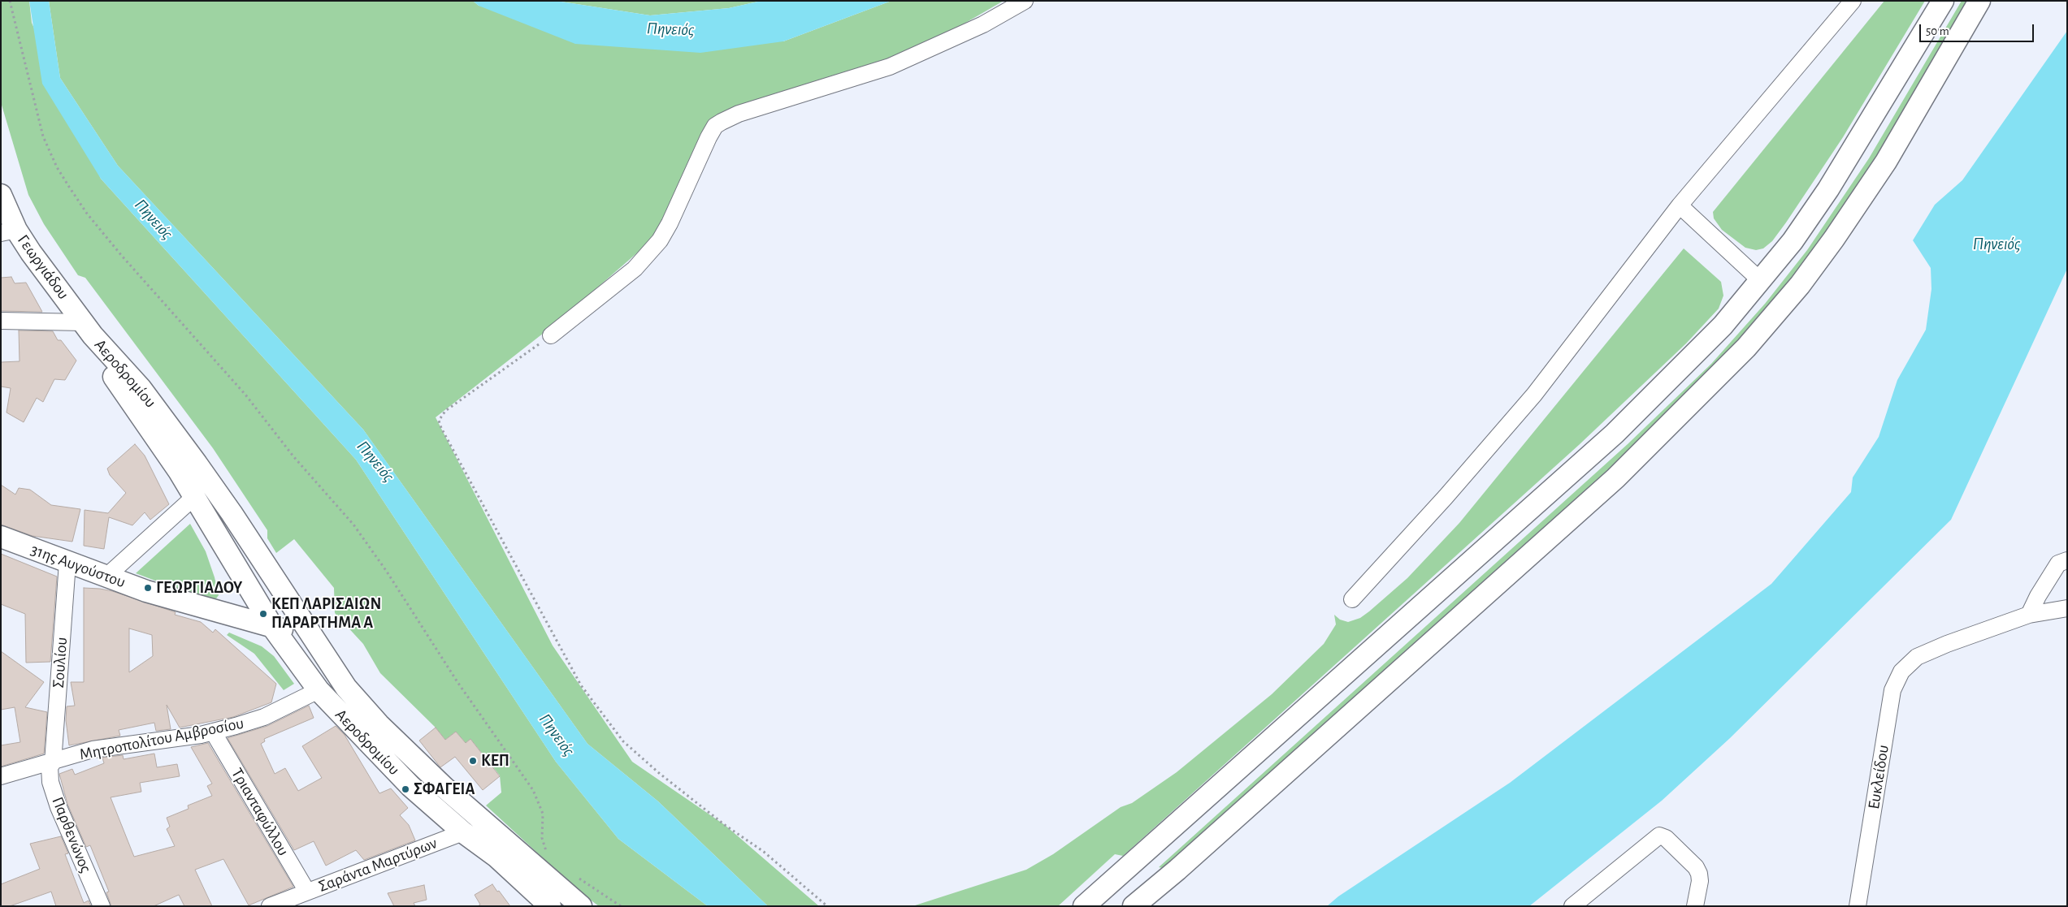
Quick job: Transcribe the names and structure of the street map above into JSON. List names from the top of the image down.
{
  "streets": {
    "main road": ["Γεωργιάδου", "Αεροδρομίου", "31ης Αυγούστου"],
    "street": [
      "Σουλίου",
      "Μητροπολίτου Αμβροσίου",
      "Ευκλείδου",
      "Τριανταφύλλου",
      "Παρθενώνος",
      "Σαράντα Μαρτύρων"
    ]
  },
  "crossings": [
    ["Γεωργιάδου", "Αεροδρομίου"],
    ["Αεροδρομίου", "31ης Αυγούστου"],
    ["Αεροδρομίου", "Μητροπολίτου Αμβροσίου"],
    ["Αεροδρομίου", "Σαράντα Μαρτύρων"],
    ["31ης Αυγούστου", "Σουλίου"],
    ["Σουλίου", "Μητροπολίτου Αμβροσίου"],
    ["Σουλίου", "Παρθενώνος"],
    ["Μητροπολίτου Αμβροσίου", "Τριανταφύλλου"],
    ["Μητροπολίτου Αμβροσίου", "Παρθενώνος"],
    ["Τριανταφύλλου", "Σαράντα Μαρτύρων"]
  ],
  "water": ["Πηνειός"],
  "places": [
    "ΓΕΩΡΓΙΑΔΟΥ",
    "ΚΕΠ ΛΑΡΙΣΑΙΩΝ ΠΑΡΑΡΤΗΜΑ A",
    "ΚΕΠ",
    "ΣΦΑΓΕΙΑ"
  ],
  "scale_bar": "50 m"
}
